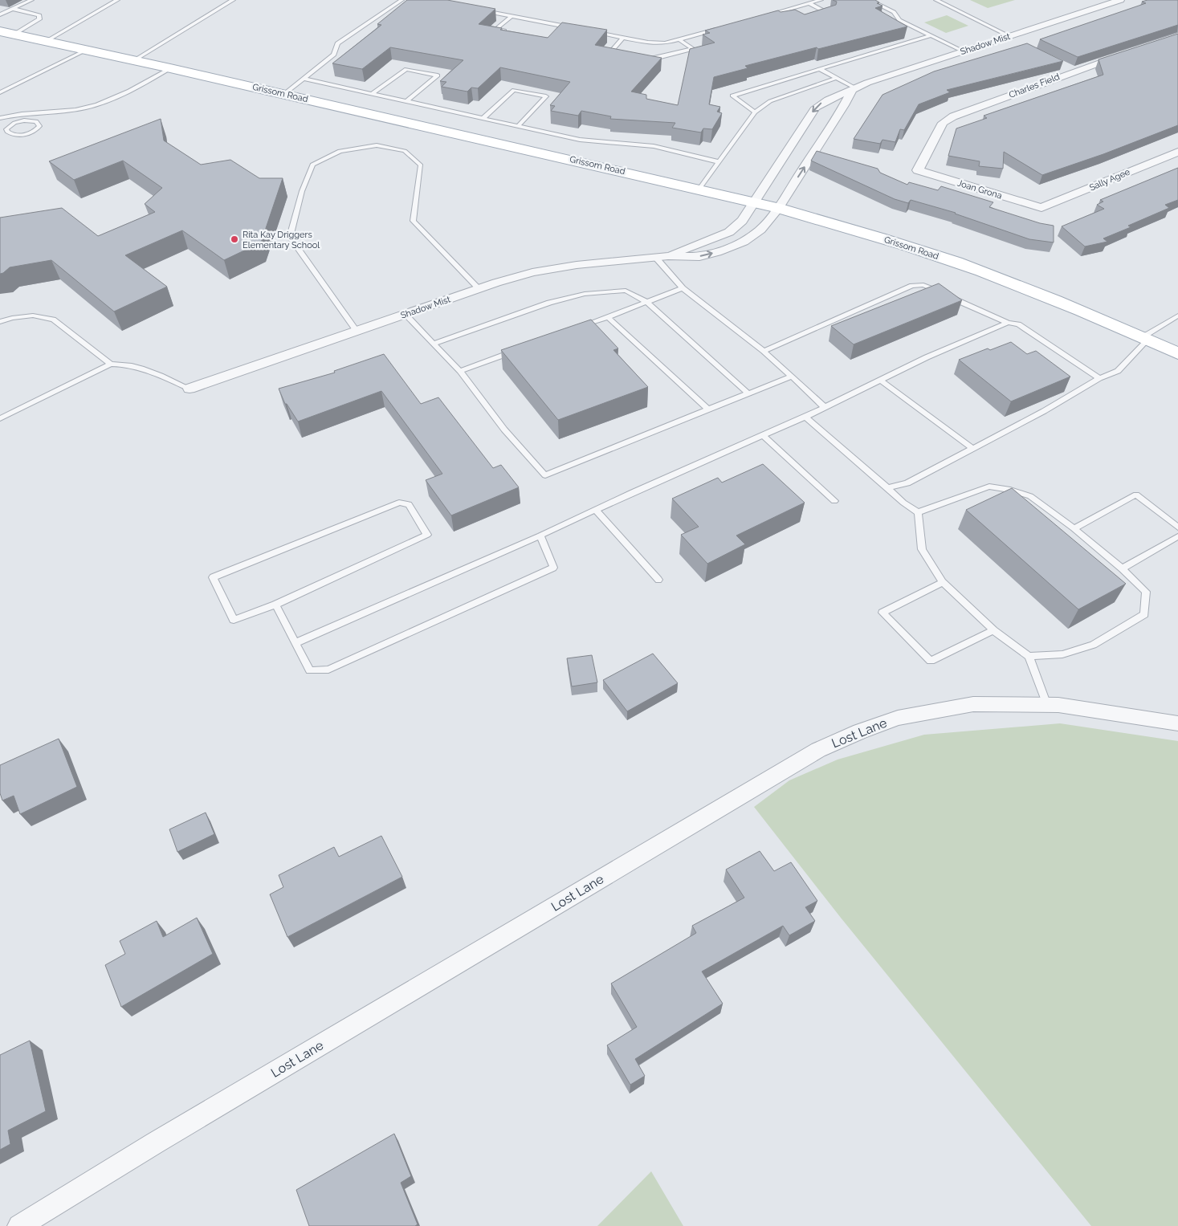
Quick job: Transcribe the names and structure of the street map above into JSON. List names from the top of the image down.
{
  "streets": {
    "main road": ["Grissom Road"],
    "street": [
      "Shadow Mist",
      "Charles Field",
      "Sally Agee",
      "Joan Grona",
      "Lost Lane"
    ]
  },
  "crossings": [
    ["Shadow Mist", "Grissom Road"],
    ["Charles Field", "Joan Grona"],
    ["Sally Agee", "Joan Grona"]
  ],
  "places": ["Rita Kay Driggers Elementary School"]
}
